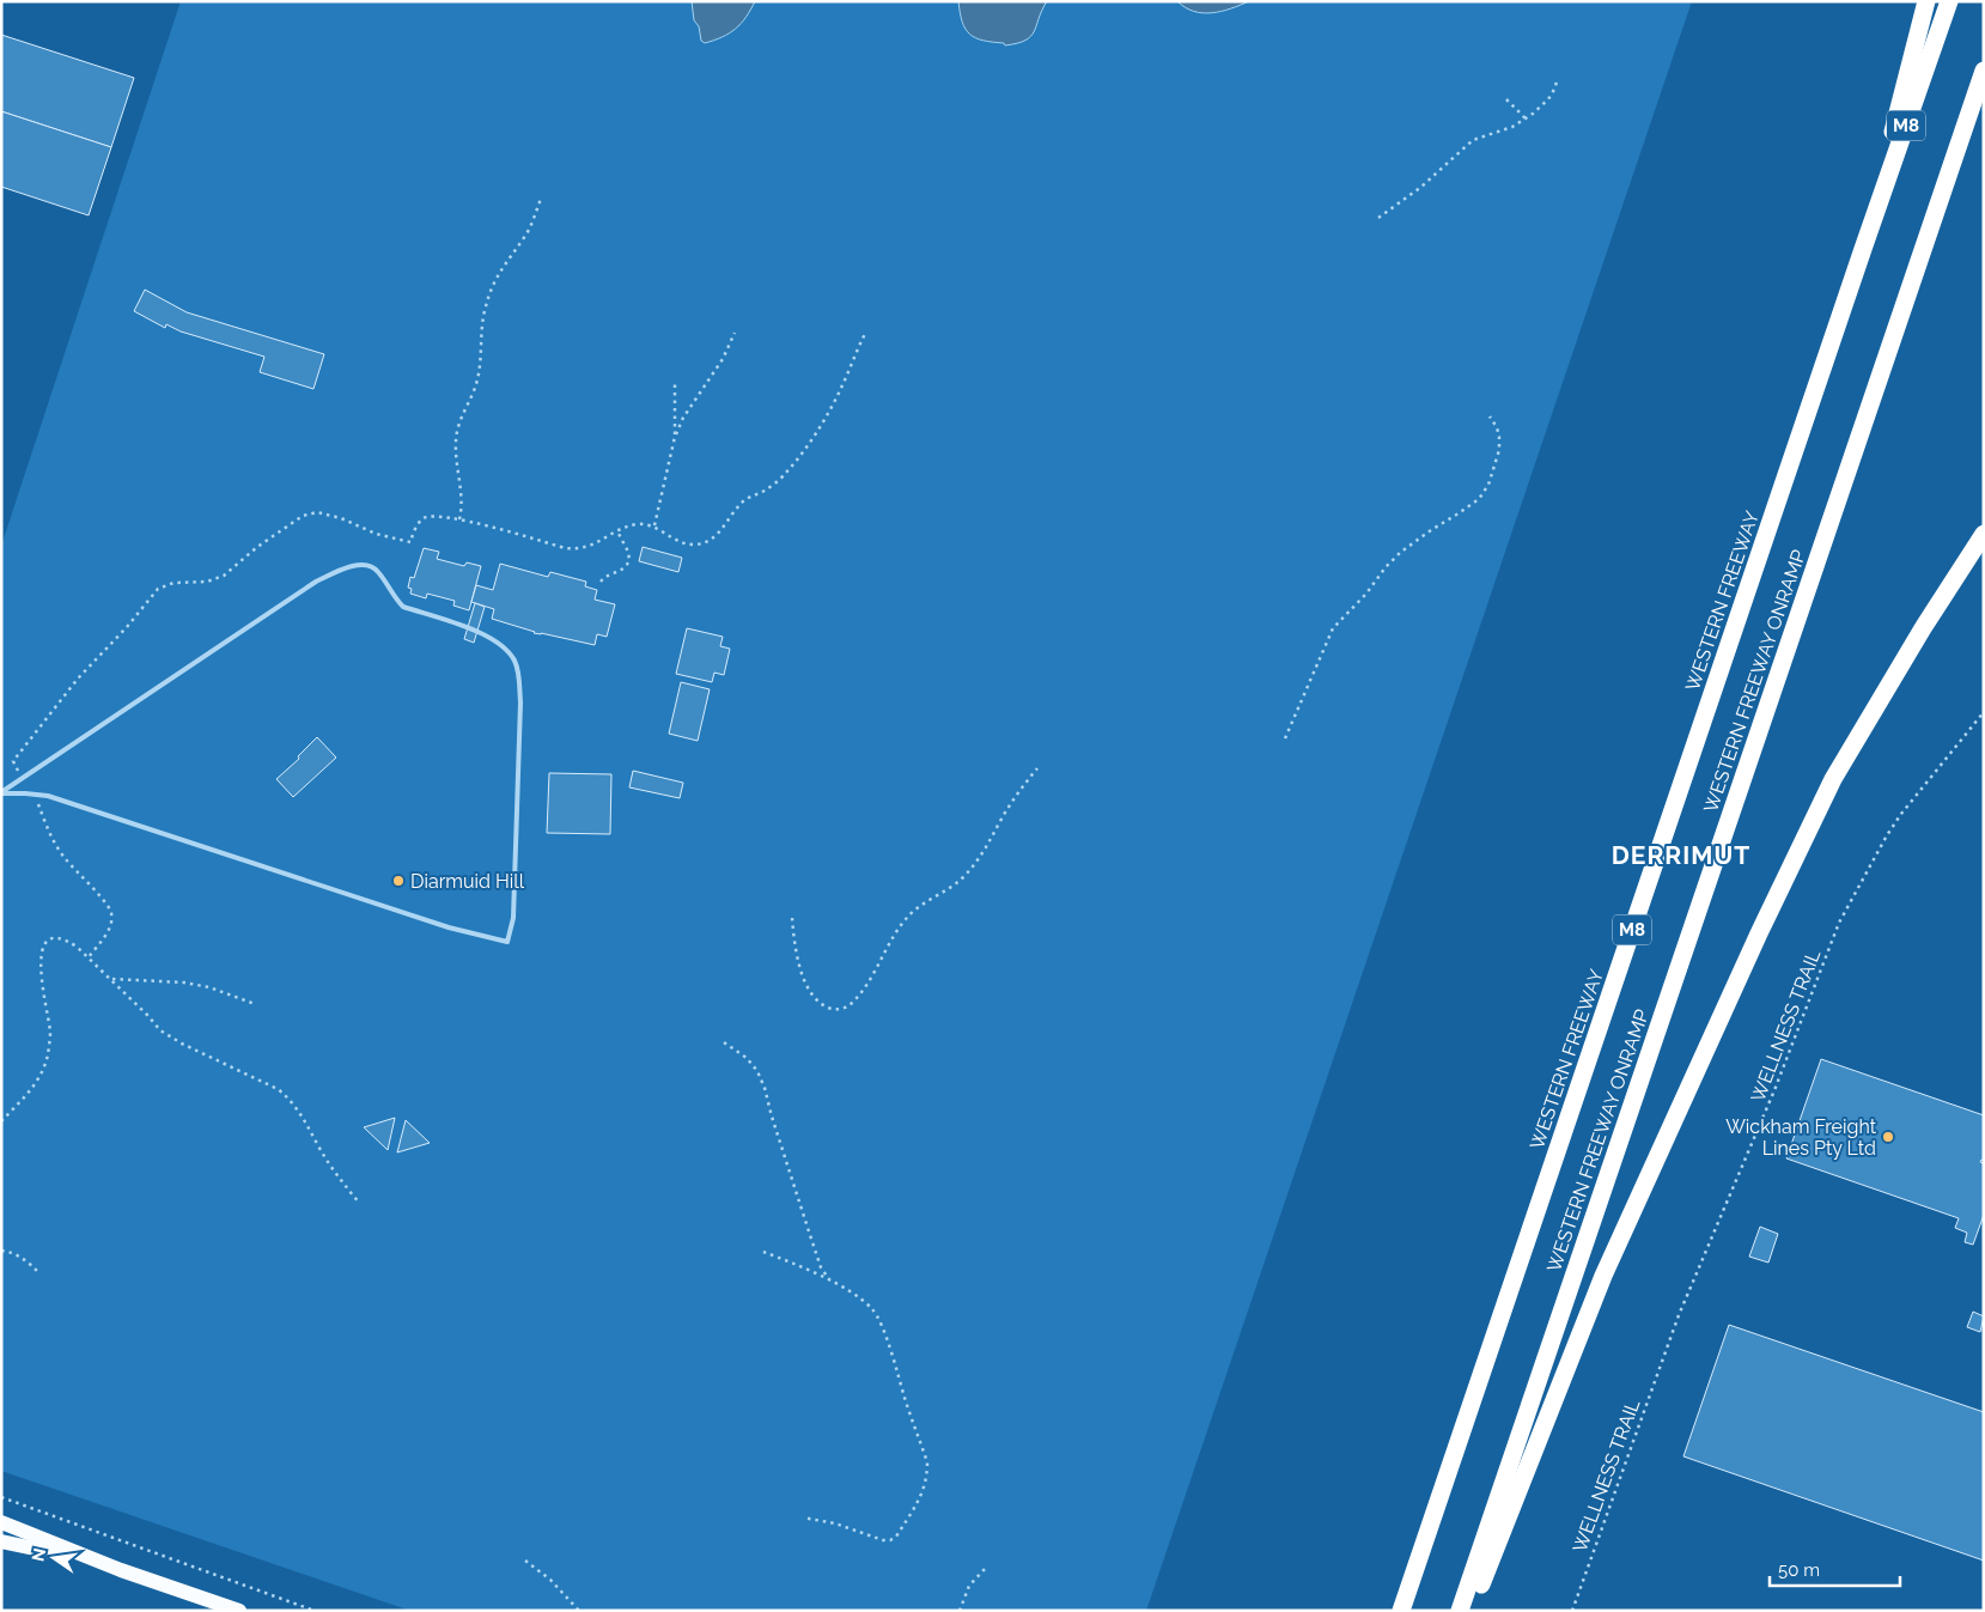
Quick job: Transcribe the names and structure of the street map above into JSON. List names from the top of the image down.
{
  "streets": {
    "highway": ["M8", "WESTERN FREEWAY", "WESTERN FREEWAY ONRAMP"],
    "path": ["WELLNESS TRAIL"]
  },
  "crossings": [
    ["M8", "WESTERN FREEWAY"]
  ],
  "districts": ["DERRIMUT"],
  "places": ["Diarmuid Hill", "Wickham Freight Lines Pty Ltd"],
  "scale_bar": "50 m",
  "north": "left"
}
